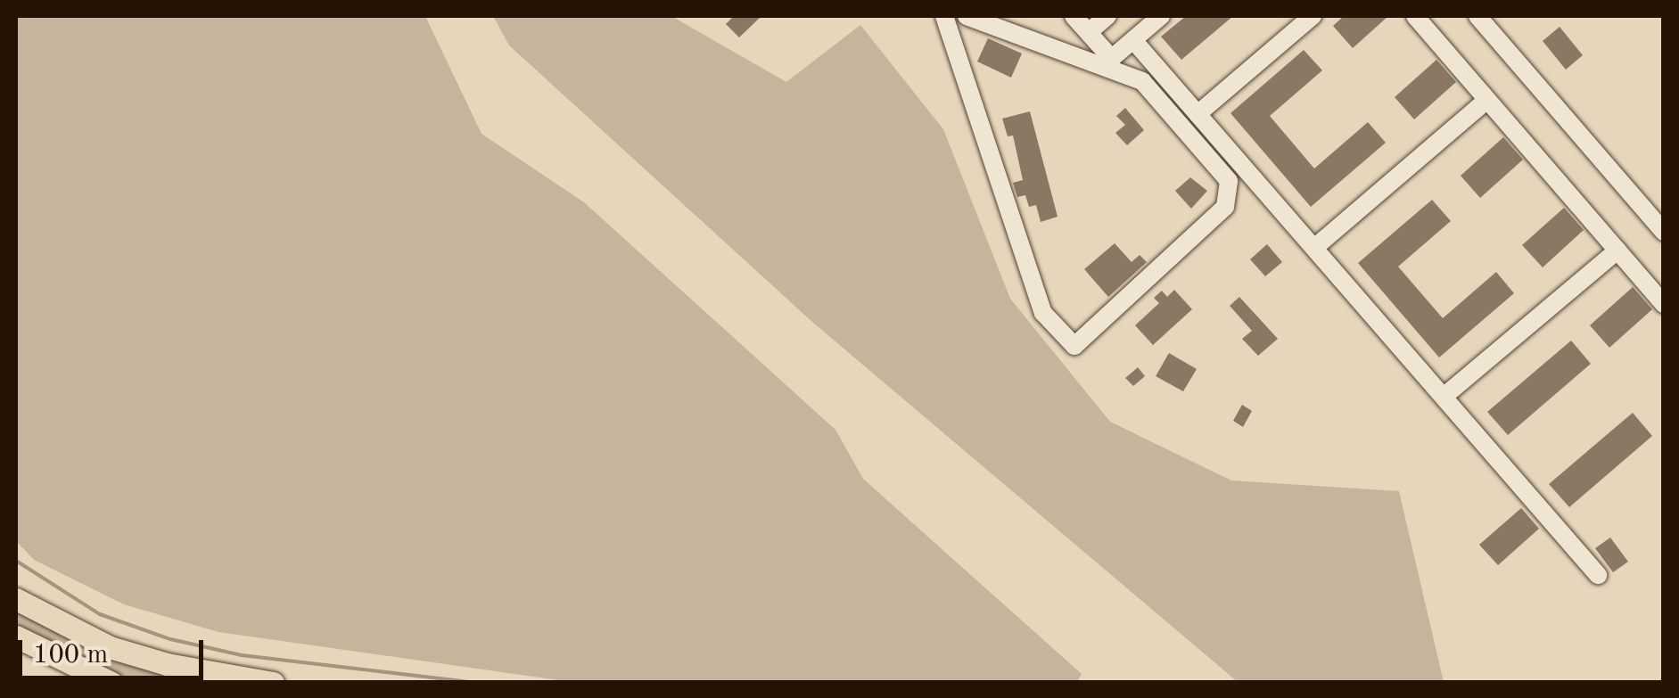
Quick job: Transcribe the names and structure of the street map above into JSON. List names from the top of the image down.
{
  "scale_bar": "100 m"
}
